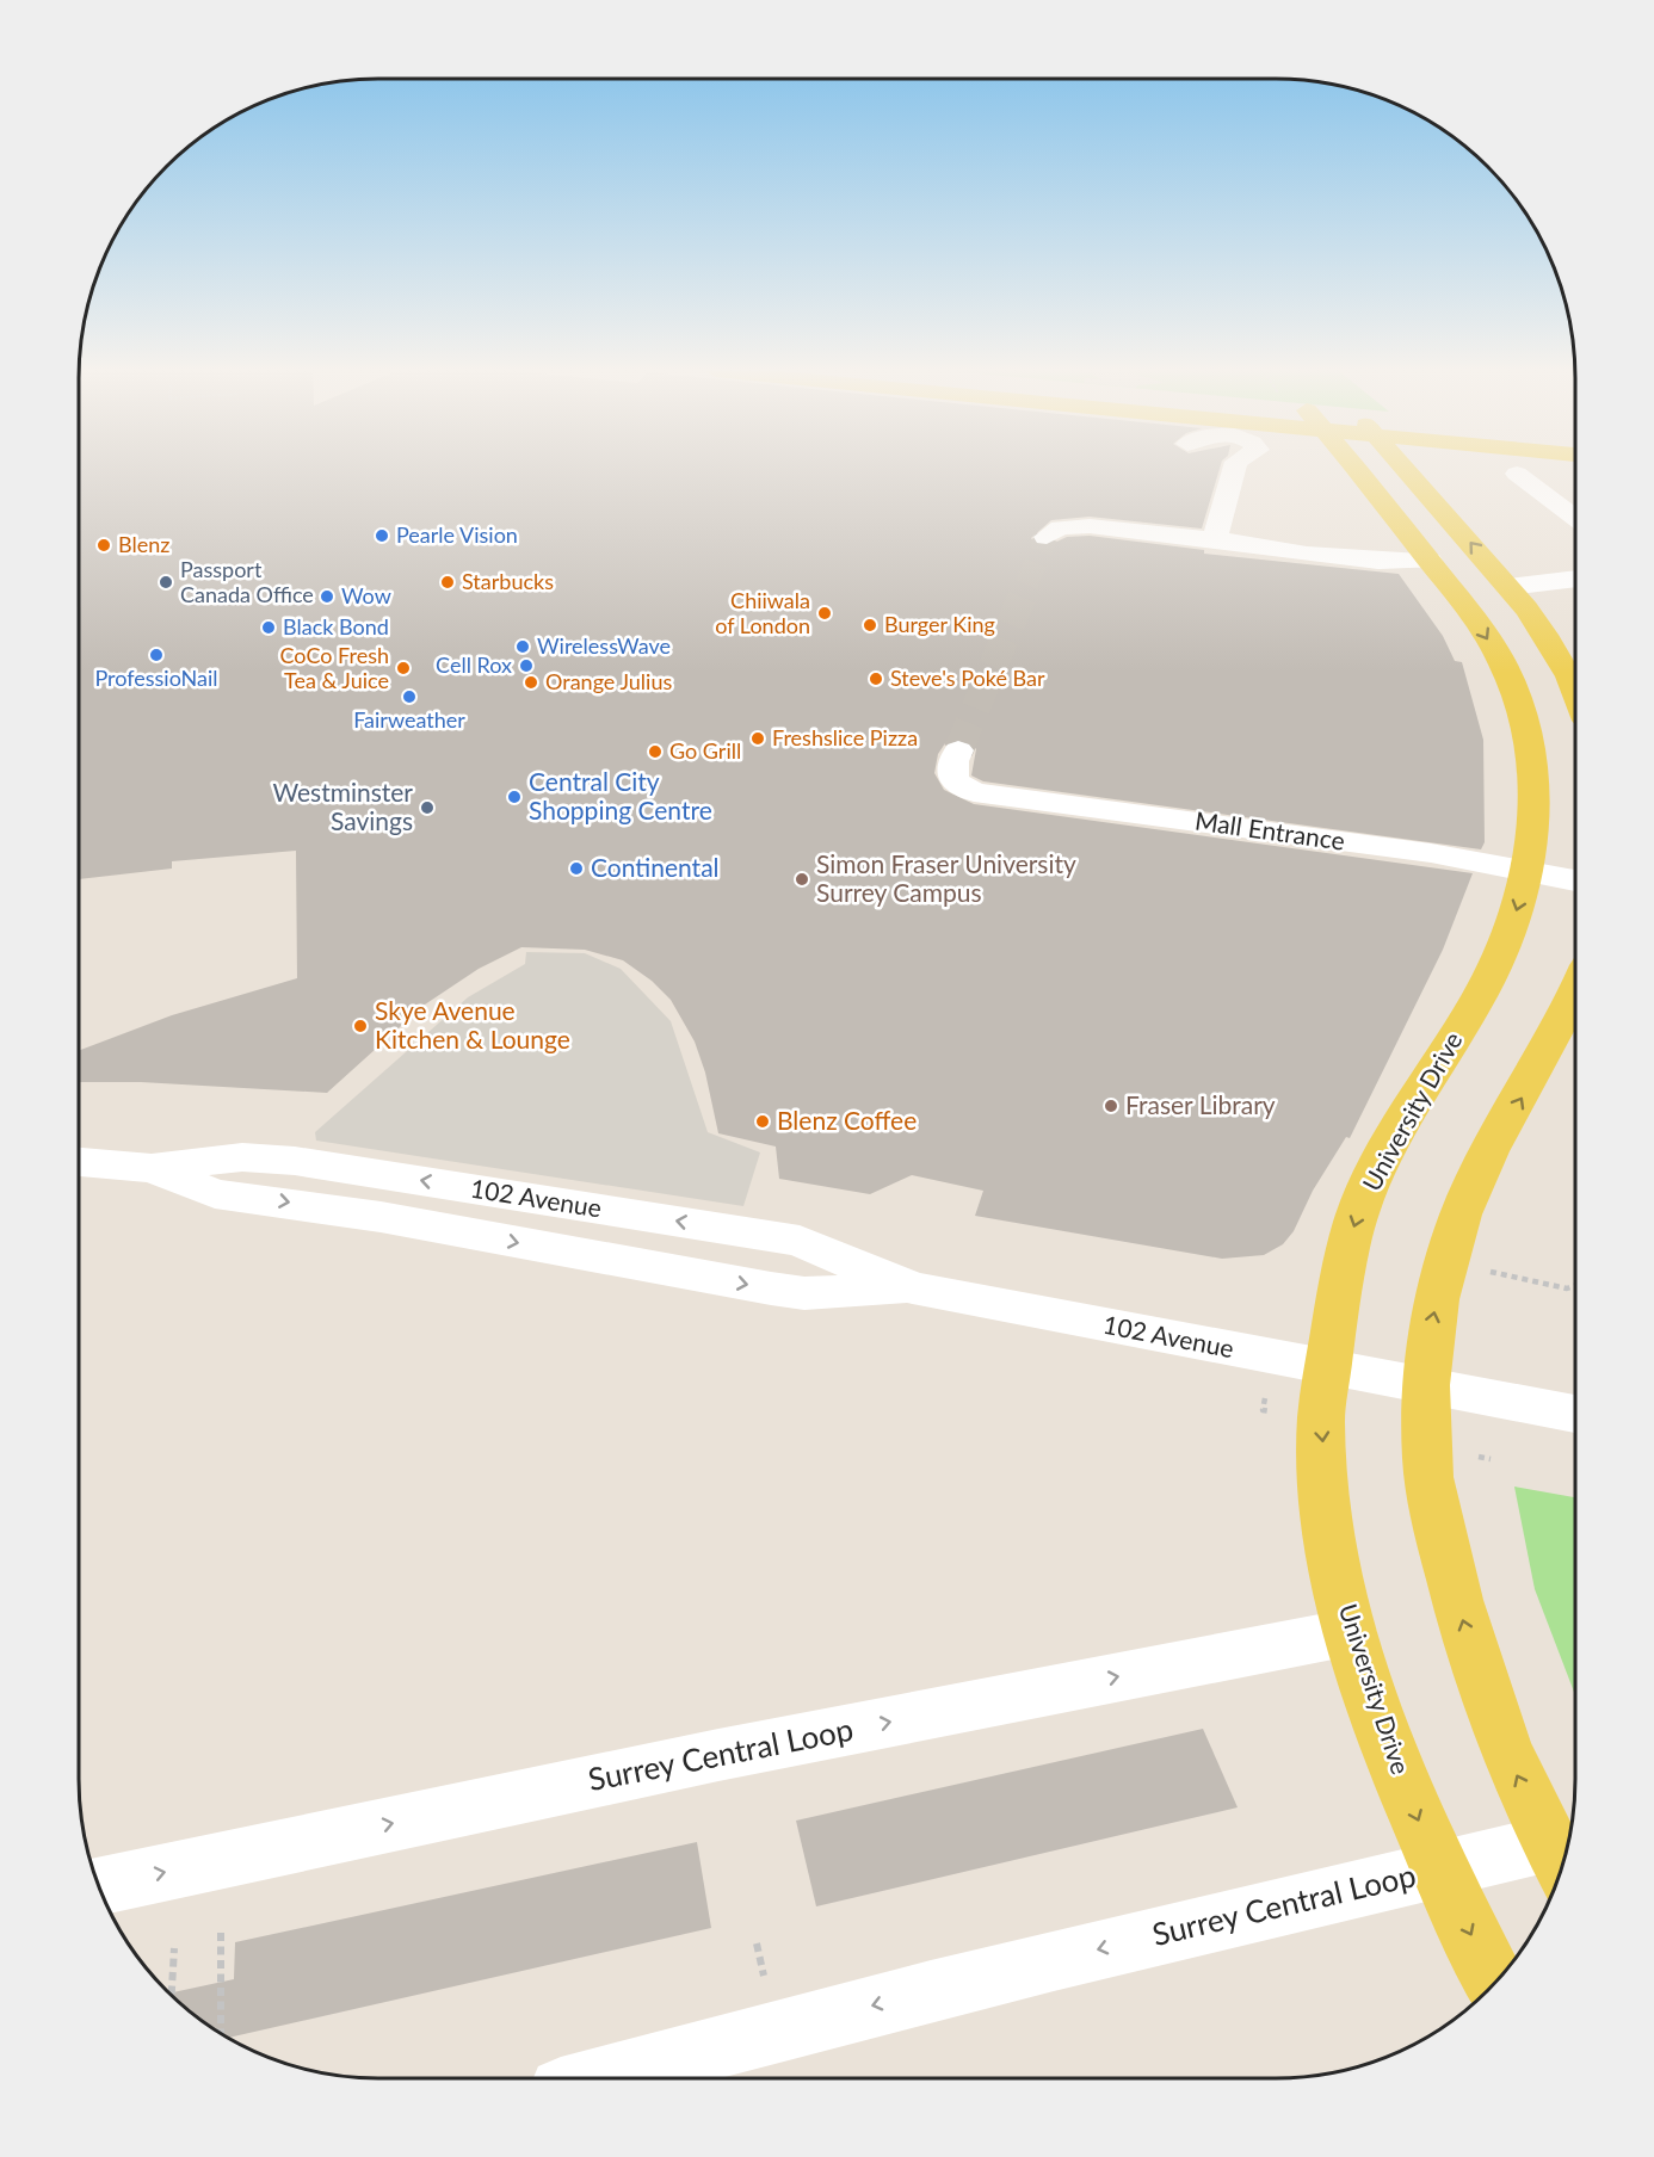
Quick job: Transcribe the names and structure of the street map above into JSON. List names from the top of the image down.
{
  "streets": {
    "main road": ["University Drive"],
    "street": ["Mall Entrance", "102 Avenue", "Surrey Central Loop"]
  },
  "crossings": [
    ["Mall Entrance", "University Drive"],
    ["University Drive", "102 Avenue"],
    ["University Drive", "Surrey Central Loop"]
  ],
  "places": [
    "Pearle Vision",
    "Blenz",
    "Passport Canada Office",
    "Starbucks",
    "Wow",
    "Chiiwala of London",
    "Burger King",
    "Black Bond",
    "WirelessWave",
    "ProfessioNail",
    "Cell Rox",
    "CoCo Fresh Tea & Juice",
    "Steve's Poké Bar",
    "Orange Julius",
    "Fairweather",
    "Freshslice Pizza",
    "Go Grill",
    "Central City Shopping Centre",
    "Westminster Savings",
    "Continental",
    "Simon Fraser University Surrey Campus",
    "Skye Avenue Kitchen & Lounge",
    "Fraser Library",
    "Blenz Coffee"
  ]
}
